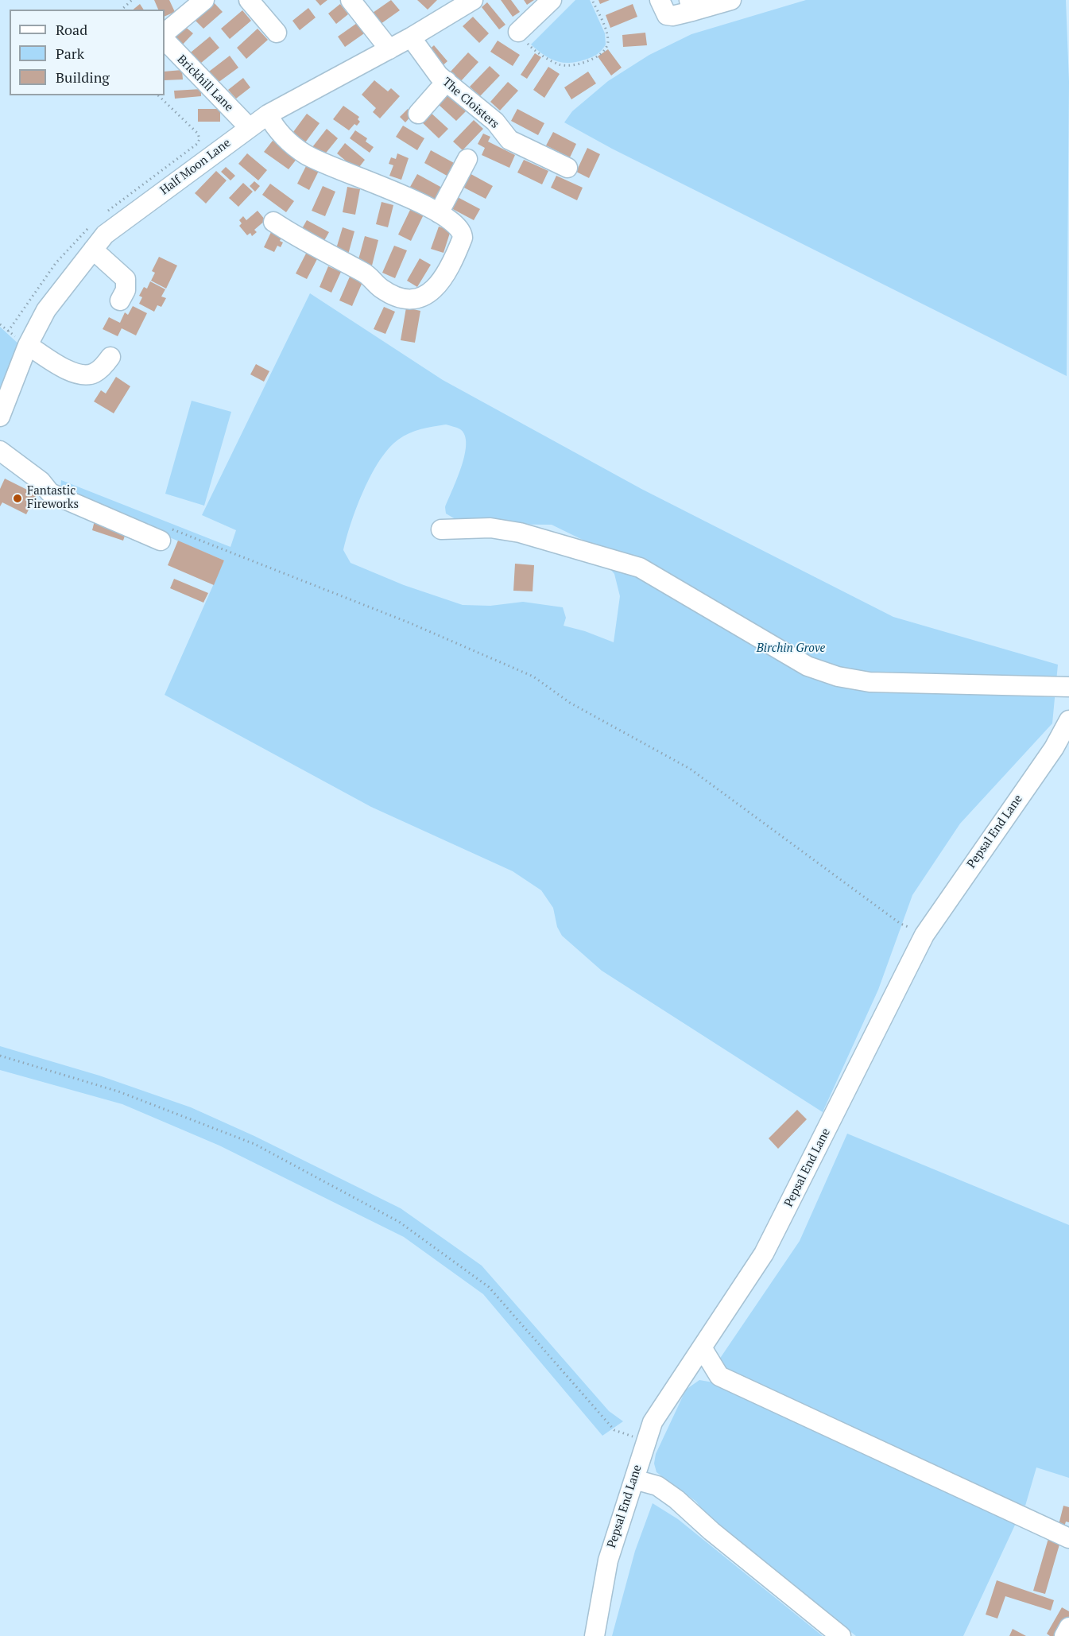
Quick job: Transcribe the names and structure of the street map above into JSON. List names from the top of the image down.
{
  "streets": {
    "street": [
      "Brickhill Lane",
      "The Cloisters",
      "Half Moon Lane",
      "Pepsal End Lane"
    ]
  },
  "crossings": [
    ["Brickhill Lane", "Half Moon Lane"],
    ["The Cloisters", "Half Moon Lane"]
  ],
  "parks": ["Birchin Grove"],
  "places": ["Fantastic Fireworks"],
  "legend": ["Road", "Park", "Building"]
}
